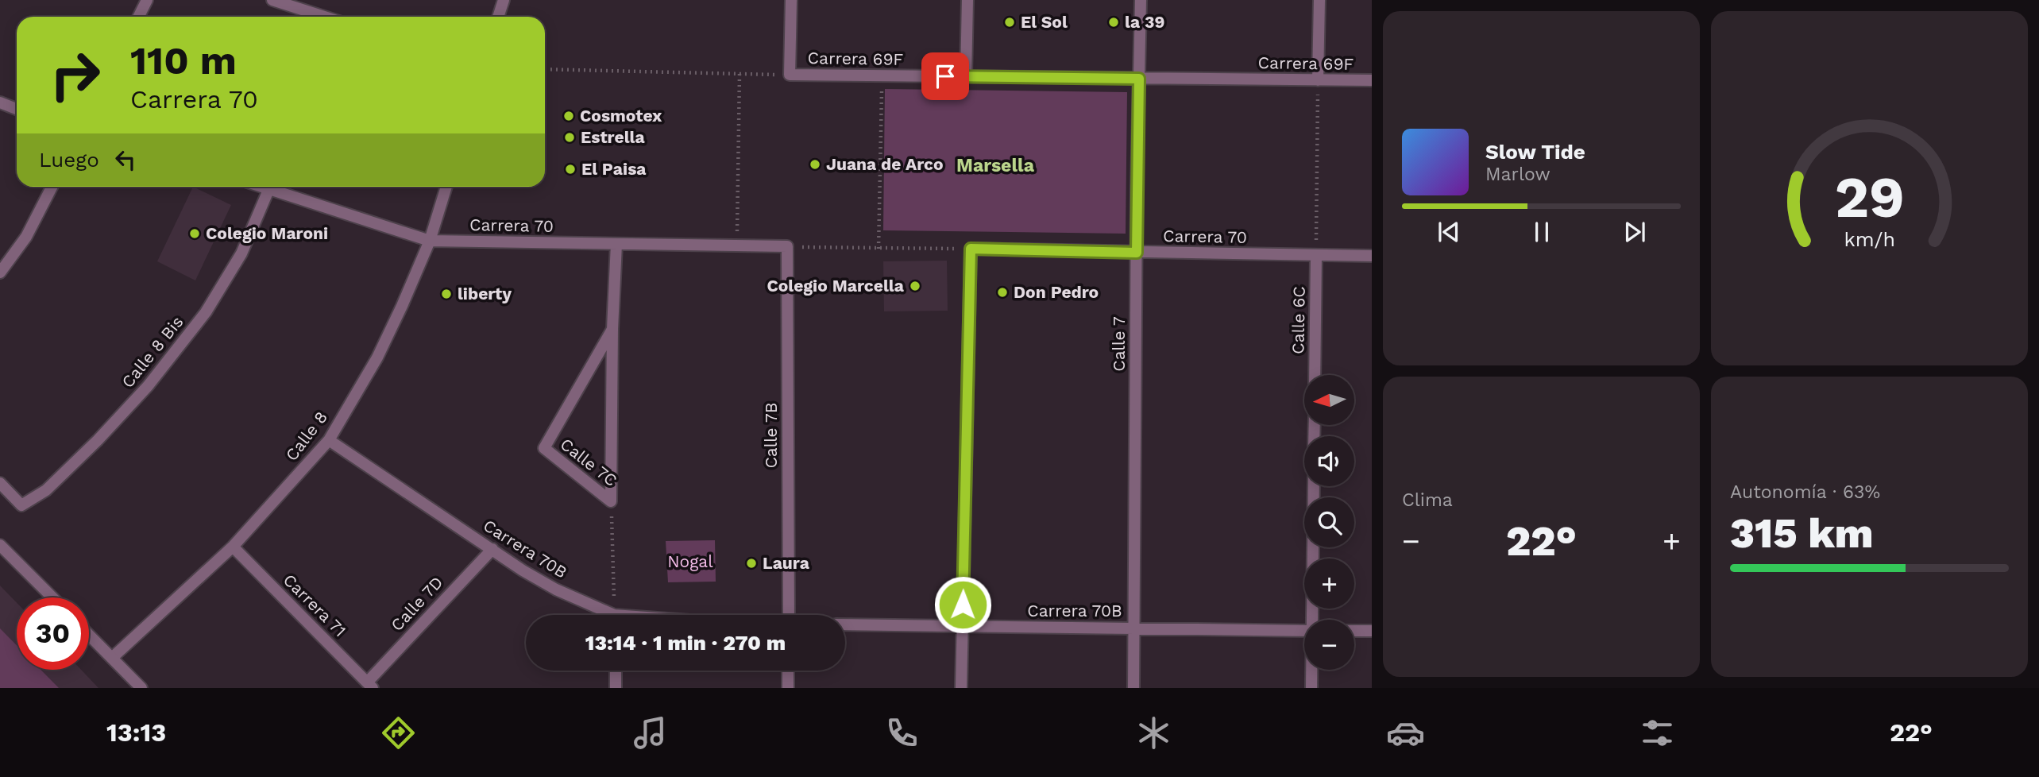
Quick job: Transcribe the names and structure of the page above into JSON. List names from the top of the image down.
{
  "streets": {
    "street": [
      "Carrera 69F",
      "Carrera 70",
      "Calle 6C",
      "Calle 7",
      "Calle 8 Bis",
      "Calle 7B",
      "Calle 8",
      "Calle 7C",
      "Carrera 70B",
      "Calle 7D",
      "Carrera 71"
    ]
  },
  "crossings": [
    ["Carrera 69F", "Calle 7"],
    ["Carrera 70", "Calle 6C"],
    ["Carrera 70", "Calle 7"],
    ["Carrera 70", "Calle 8 Bis"],
    ["Carrera 70", "Calle 7B"],
    ["Carrera 70", "Calle 8"],
    ["Carrera 70", "Calle 7C"],
    ["Calle 7", "Carrera 70B"],
    ["Calle 8", "Carrera 70B"],
    ["Calle 8", "Carrera 71"],
    ["Carrera 70B", "Calle 7D"],
    ["Calle 7D", "Carrera 71"]
  ],
  "districts": ["Marsella"],
  "parks": ["Nogal"],
  "places": [
    "El Sol",
    "la 39",
    "Cosmotex",
    "Estrella",
    "Juana de Arco",
    "El Paisa",
    "Colegio Maroni",
    "Colegio Marcella",
    "Don Pedro",
    "liberty",
    "Laura"
  ],
  "north": "left",
  "page": {
    "turn": ["110 m", "Carrera 70"],
    "song": ["Slow Tide", "Marlow"],
    "then": "Luego",
    "map_buttons": ["+", "−"],
    "tile": [
      "Clima",
      ["Autonomía · 63%", "315 km"]
    ],
    "heat": ["−", "22°", "+"],
    "limit": "30",
    "trip": "13:14 · 1 min · 270 m",
    "tabs": ["13:13", "22°"],
    "gauge": ["29", "km/h"]
  }
}
